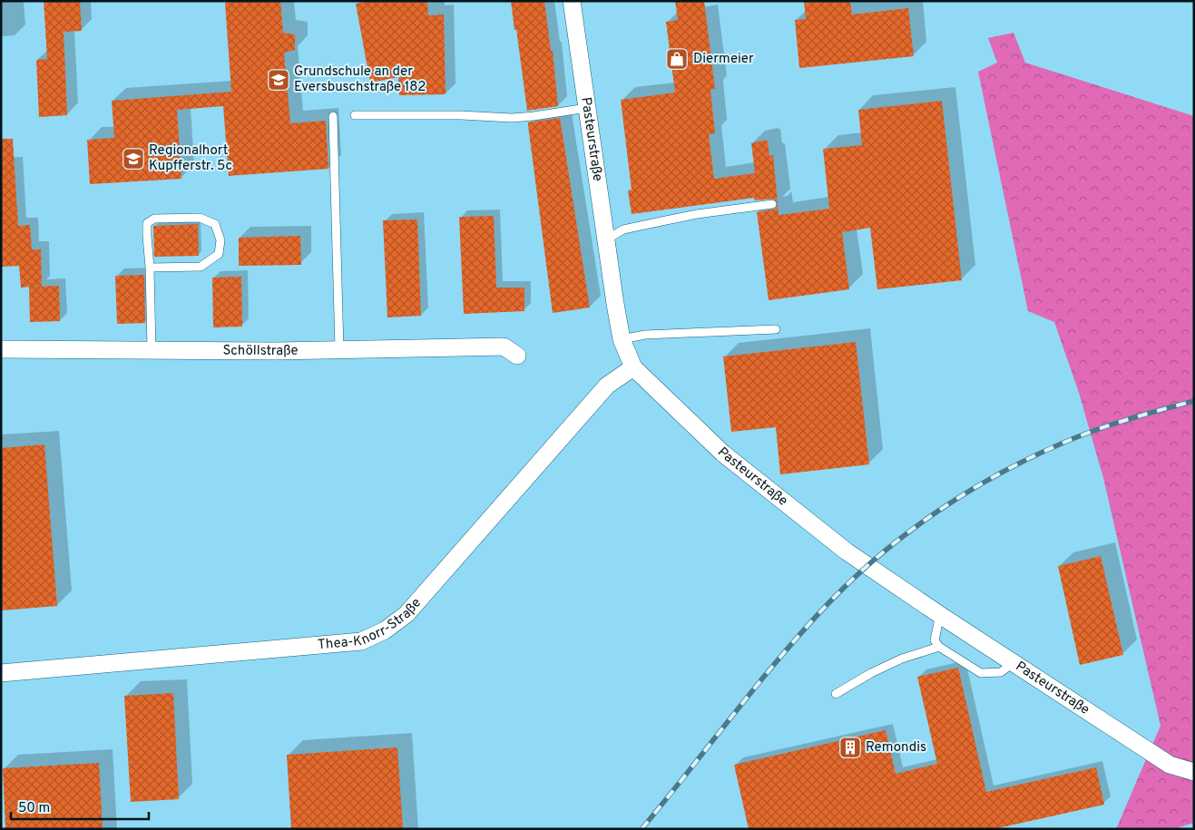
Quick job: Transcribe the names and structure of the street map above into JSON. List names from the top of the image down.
{
  "streets": {
    "street": ["Pasteurstraße", "Schöllstraße", "Thea-Knorr-Straße"]
  },
  "crossings": [
    ["Pasteurstraße", "Thea-Knorr-Straße"]
  ],
  "places": {
    "shop": ["Diermeier"],
    "school or university": ["Grundschule an der Eversbuschstraße 182", "Regionalhort Kupfferstr. 5c"],
    "building": ["Remondis"]
  },
  "scale_bar": "50 m"
}
